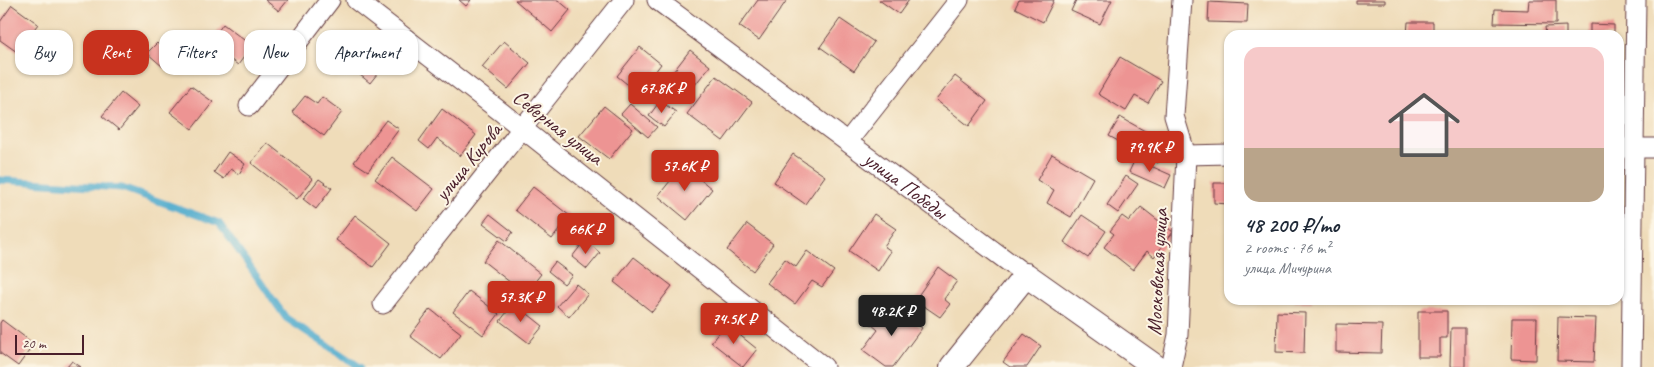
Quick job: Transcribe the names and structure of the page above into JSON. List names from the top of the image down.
{
  "streets": {
    "street": [
      "Северная улица",
      "улица Кирова",
      "улица Победы",
      "Московская улица"
    ]
  },
  "crossings": [
    ["Северная улица", "улица Кирова"]
  ],
  "scale_bar": "20 m",
  "page": {
    "chip": [
      "Buy",
      "Rent",
      "Filters",
      "New",
      "Apartment"
    ],
    "list": [
      {
        "name": "48 200 ₽/mo",
        "note": "2 rooms · 76 m² · улица Мичурина"
      }
    ],
    "price": [
      "67.8K ₽",
      "79.9K ₽",
      "57.6K ₽",
      "66K ₽",
      "57.3K ₽",
      "48.2K ₽",
      "74.5K ₽"
    ],
    "scale": "20 m"
  }
}
